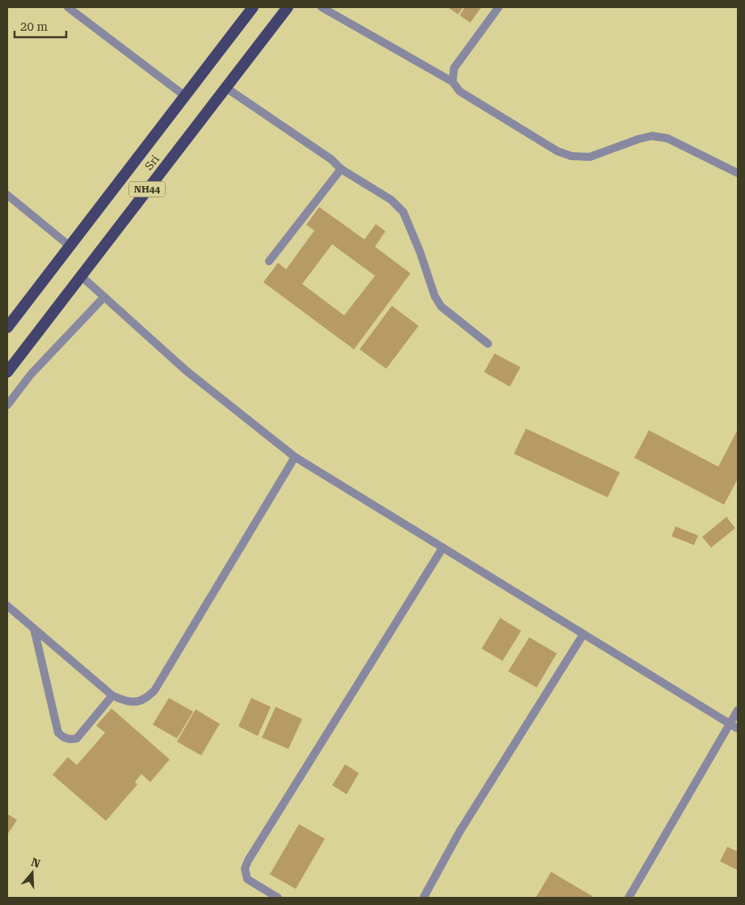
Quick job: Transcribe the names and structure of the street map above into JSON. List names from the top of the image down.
{
  "streets": {
    "highway": ["Sri", "NH44"]
  },
  "scale_bar": "20 m",
  "north": "top"
}
